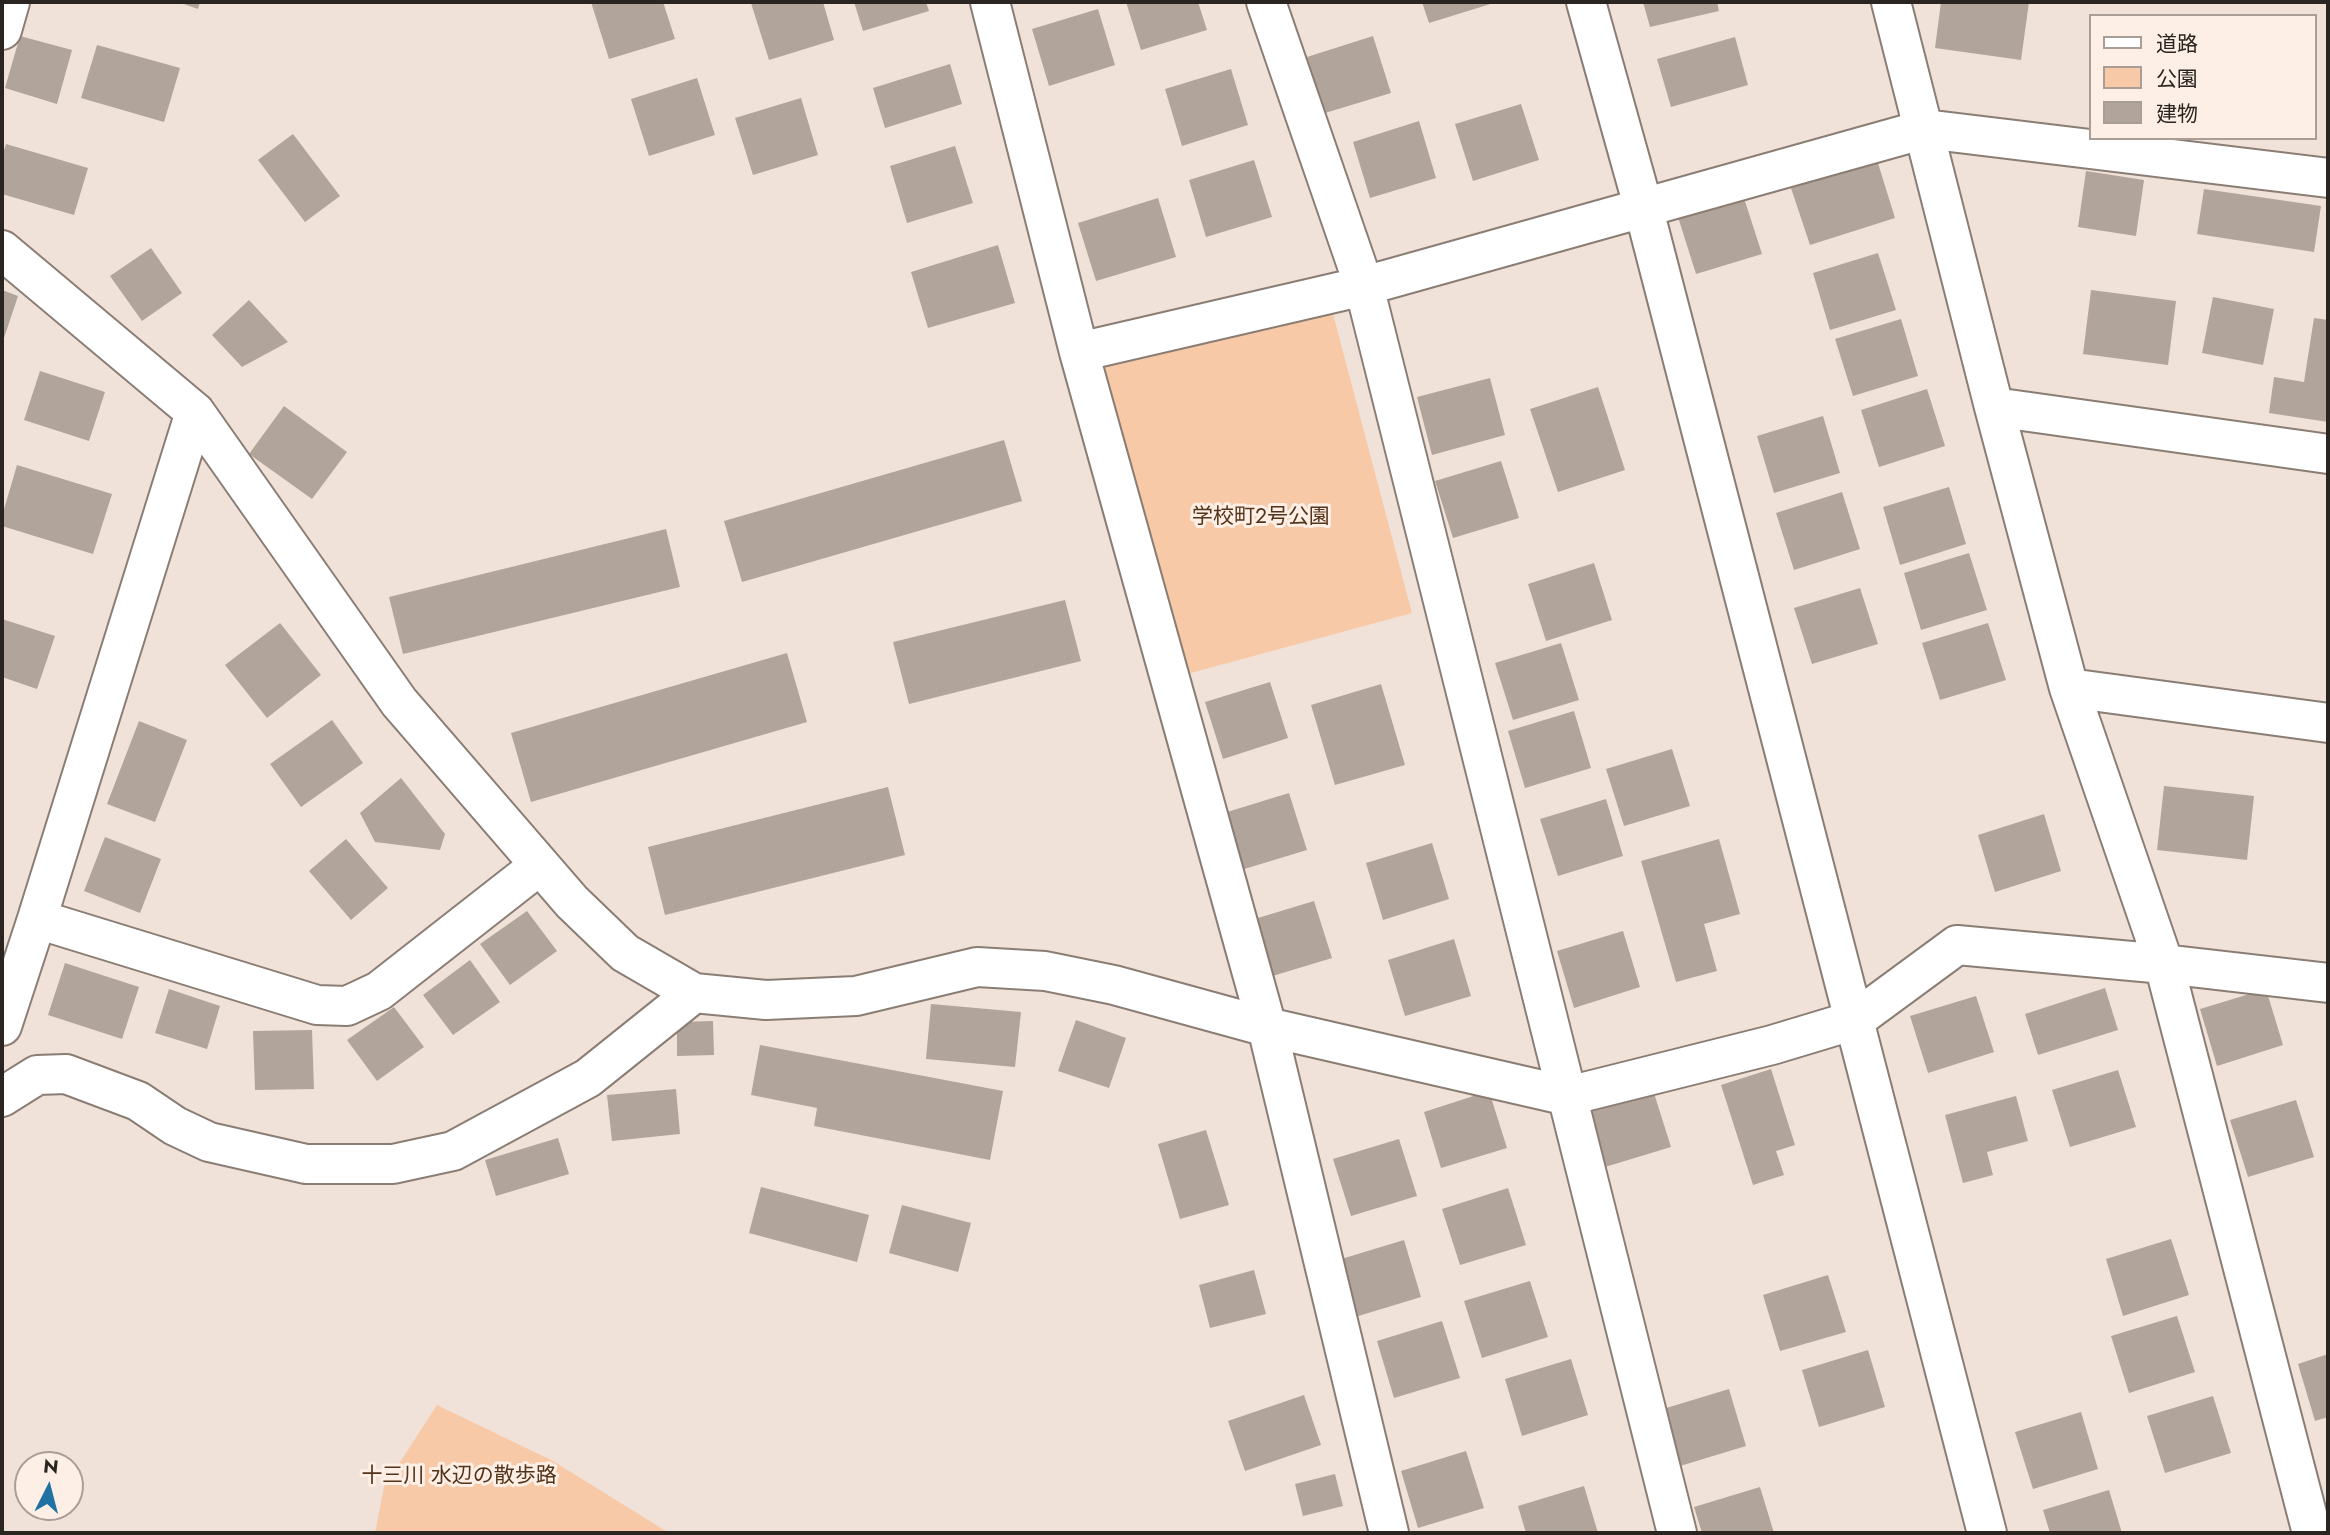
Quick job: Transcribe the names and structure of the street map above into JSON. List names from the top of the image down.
{
  "parks": ["学校町2号公園", "十三川 水辺の散歩路"],
  "legend": ["道路", "公園", "建物"],
  "north": "top"
}
